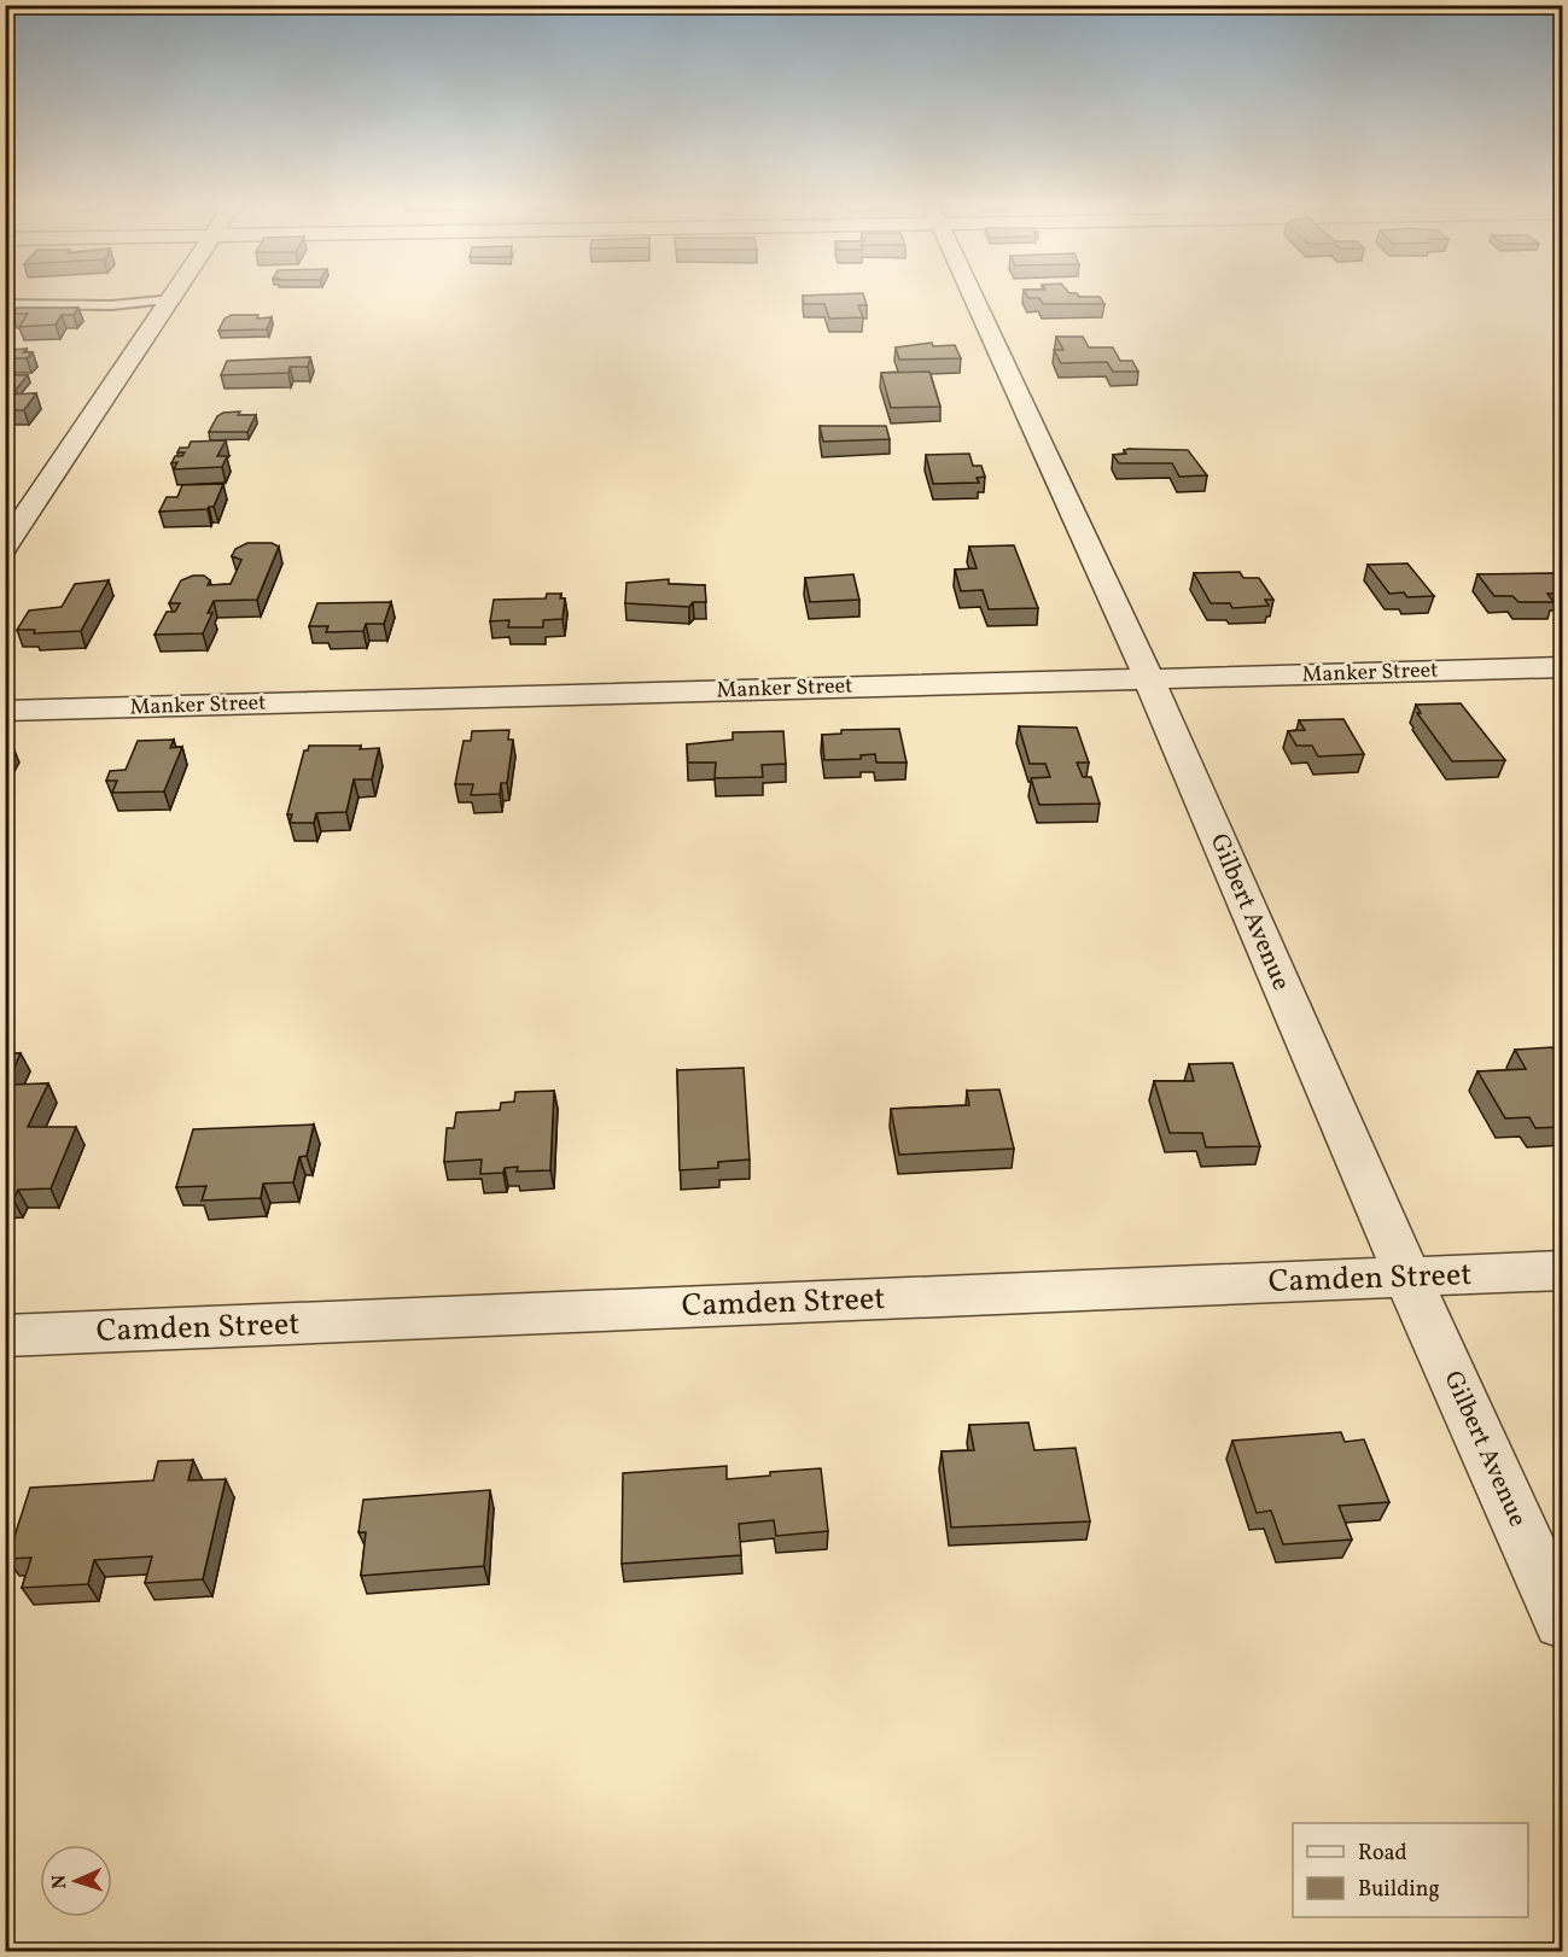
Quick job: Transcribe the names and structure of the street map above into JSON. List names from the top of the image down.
{
  "streets": {
    "street": ["Manker Street", "Gilbert Avenue", "Camden Street"]
  },
  "crossings": [
    ["Manker Street", "Gilbert Avenue"],
    ["Gilbert Avenue", "Camden Street"]
  ],
  "legend": ["Road", "Building"],
  "north": "left"
}
